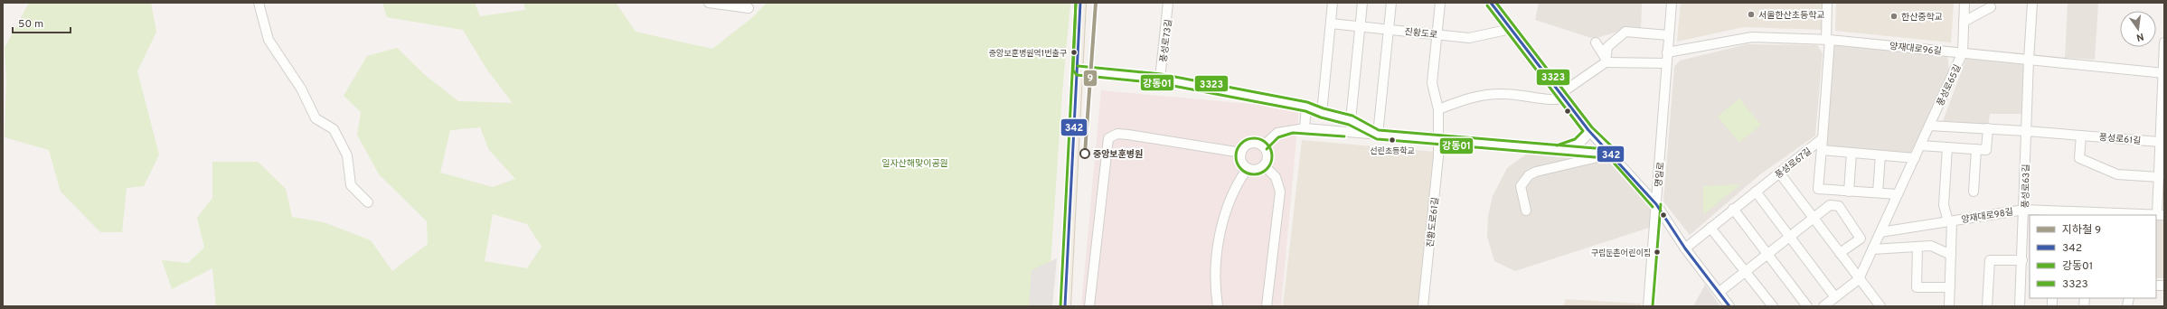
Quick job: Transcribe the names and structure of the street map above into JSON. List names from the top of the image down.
{
  "streets": {
    "street": [
      "진황도로",
      "풍성로73길",
      "양재대로96길",
      "풍성로65길",
      "풍성로61길",
      "풍성로67길",
      "명일로",
      "풍성로63길",
      "양재대로98길",
      "진황도로61길"
    ]
  },
  "crossings": [
    ["진황도로", "진황도로61길"],
    ["양재대로96길", "풍성로65길"],
    ["양재대로96길", "명일로"],
    ["양재대로96길", "풍성로63길"],
    ["풍성로65길", "양재대로98길"],
    ["풍성로61길", "풍성로63길"],
    ["풍성로63길", "양재대로98길"]
  ],
  "parks": ["일자산해맞이공원"],
  "places": [
    "서울한산초등학교",
    "한산중학교",
    "중앙보훈병원역1번출구",
    "선린초등학교",
    "중앙보훈병원",
    "구립둔촌어린이집"
  ],
  "lines": [
    "metro line 9",
    "transit line 342",
    "transit line 강동01",
    "transit line 3323"
  ],
  "legend": [
    "지하철 9",
    "342",
    "강동01",
    "3323"
  ],
  "scale_bar": "50 m",
  "north": "bottom"
}
